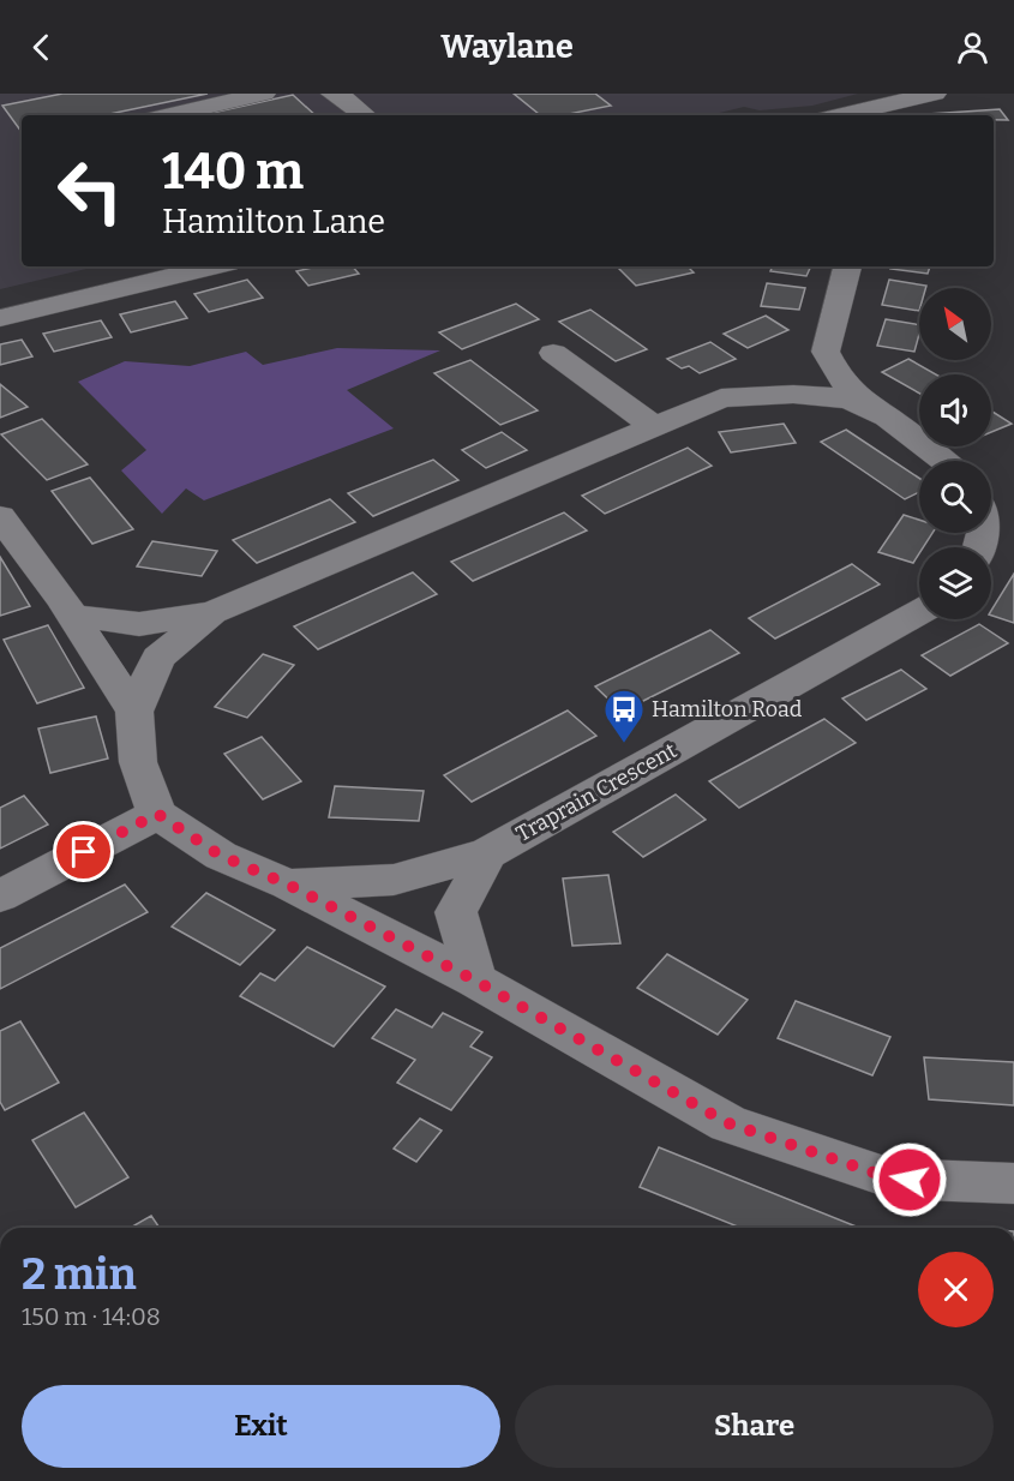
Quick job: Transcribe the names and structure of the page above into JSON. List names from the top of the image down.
{
  "streets": {
    "street": ["Traprain Crescent"]
  },
  "places": {
    "bus stop": ["Hamilton Road"]
  },
  "north": "top left",
  "page": {
    "header": "Waylane",
    "turn": ["140 m", "Hamilton Lane"],
    "heading": ["2 min", "150 m · 14:08"],
    "buttons": ["Exit", "Share"]
  }
}
